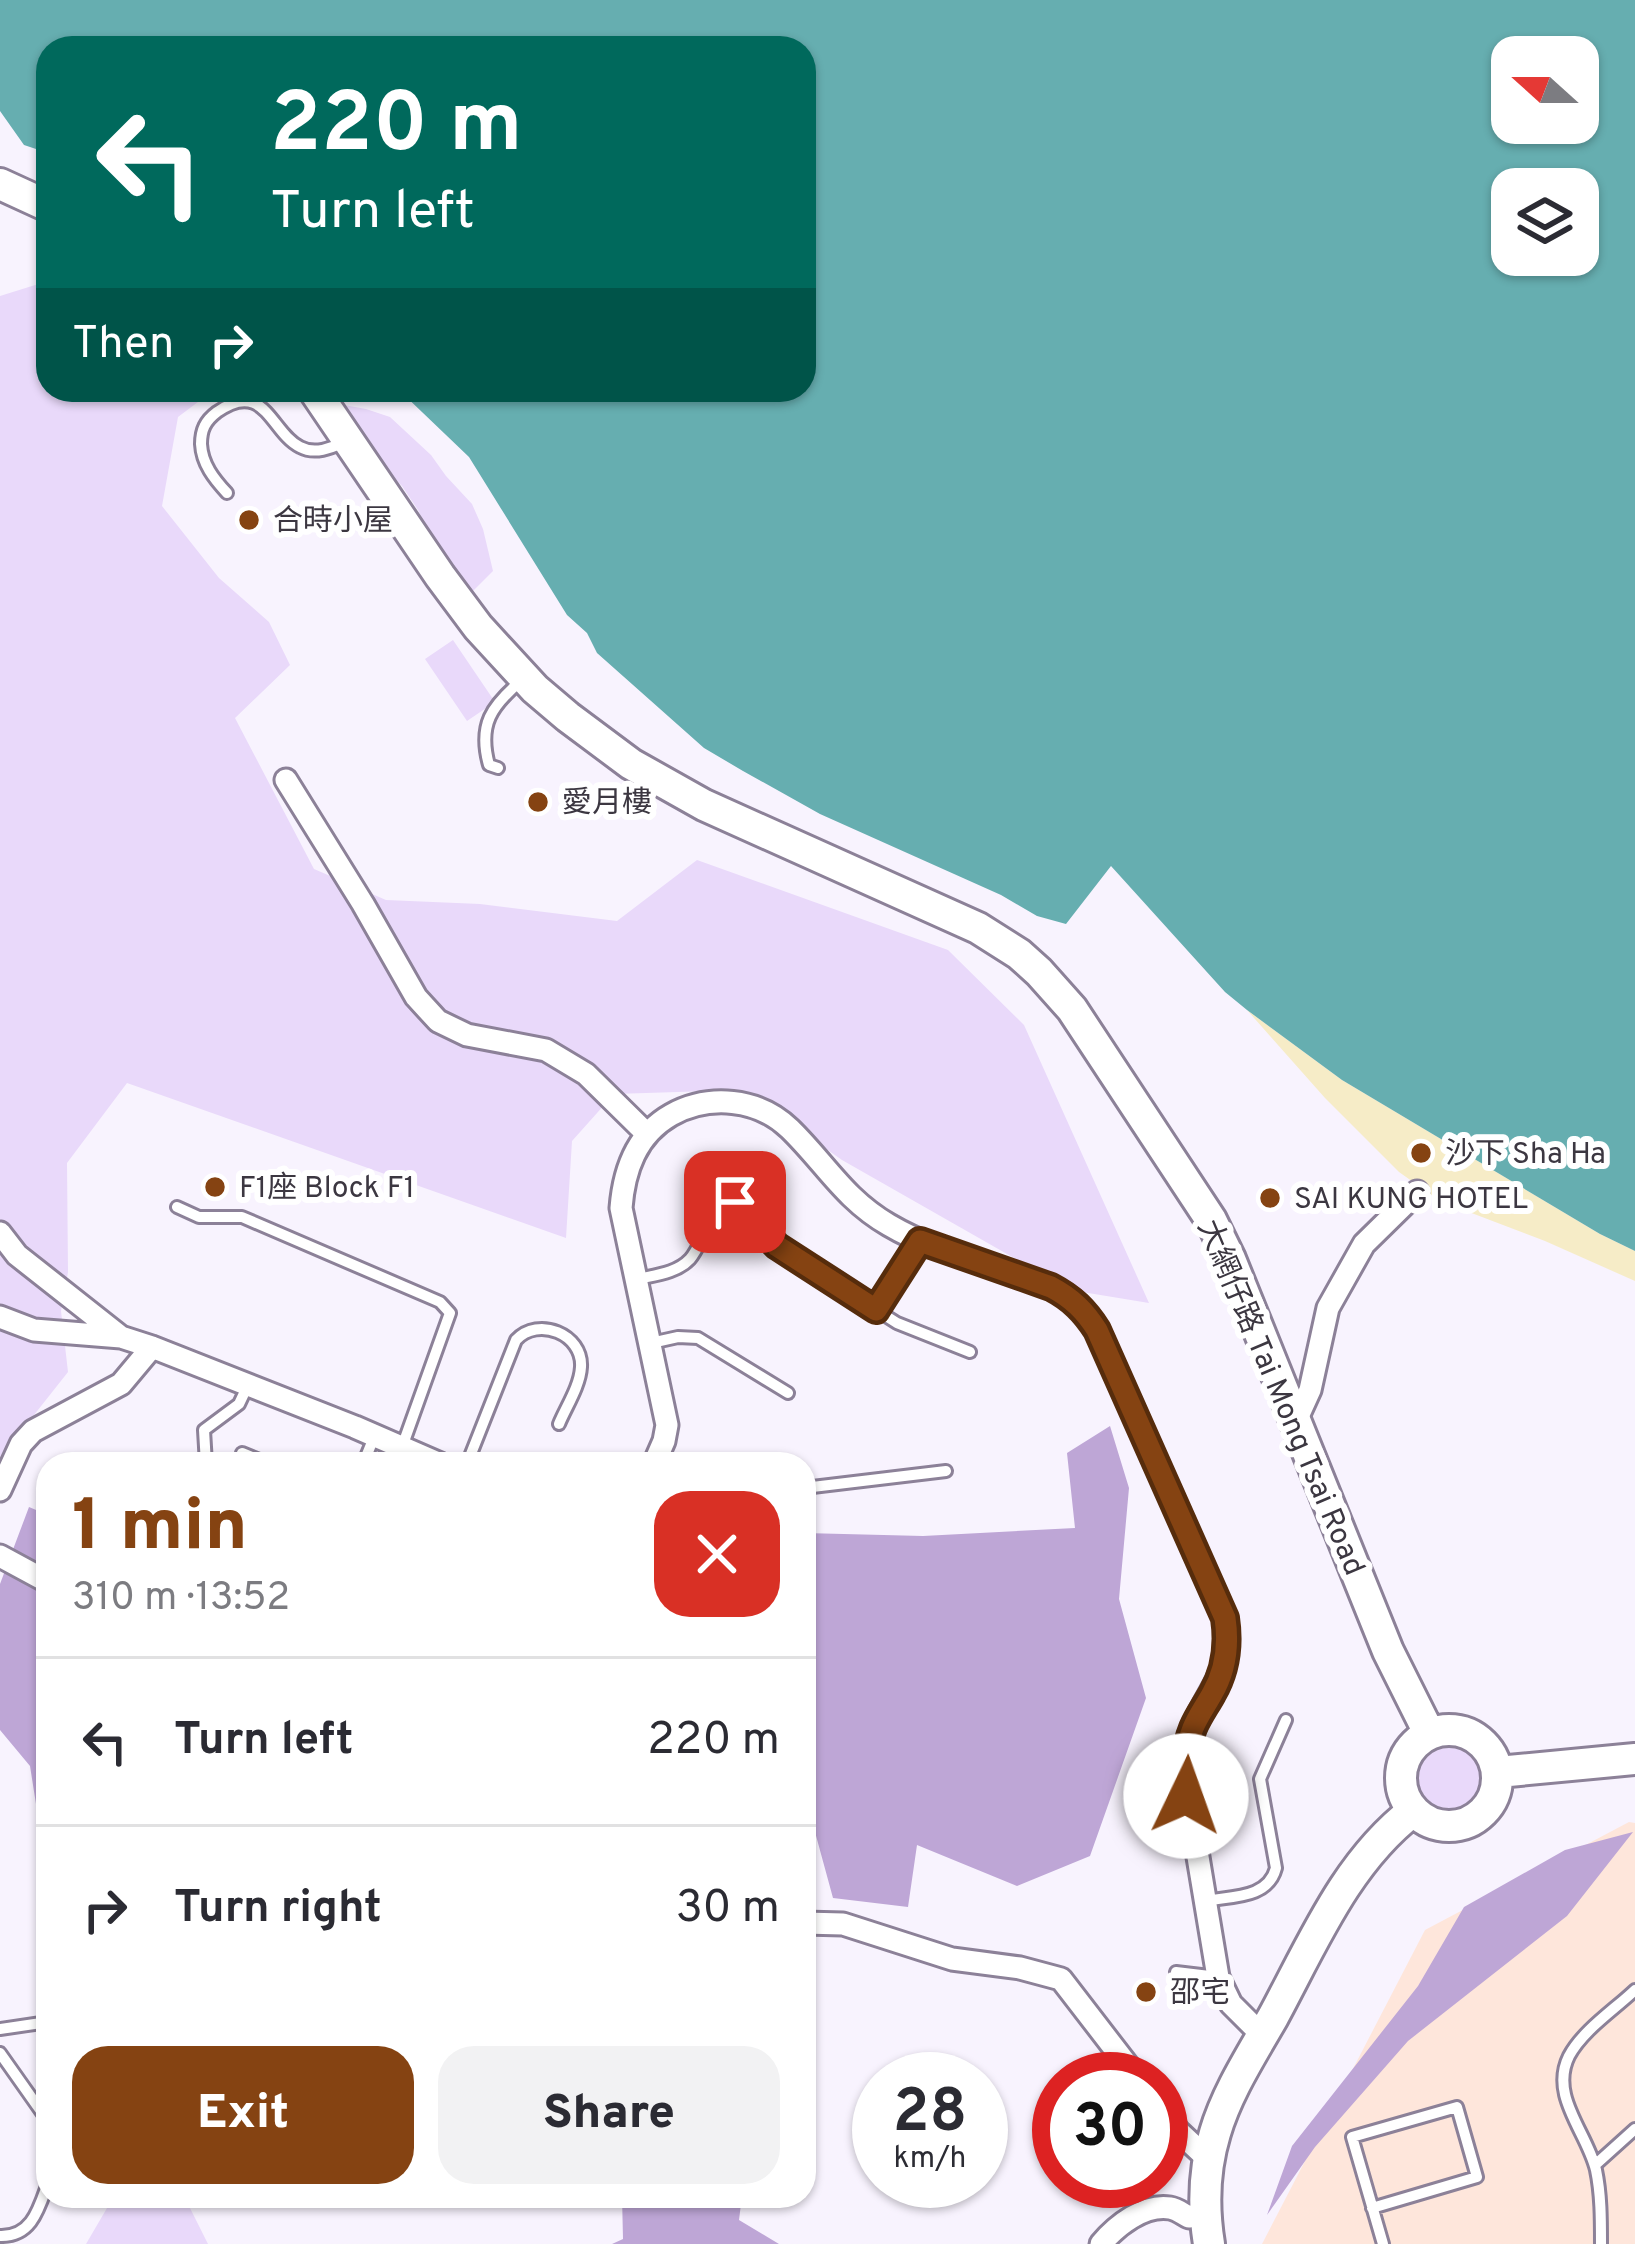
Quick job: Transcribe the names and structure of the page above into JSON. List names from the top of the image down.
{
  "streets": {
    "main road": ["大網仔路 Tai Mong Tsai Road"]
  },
  "places": [
    "合時小屋",
    "愛月樓",
    "沙下 Sha Ha",
    "F1座 Block F1",
    "SAI KUNG HOTEL",
    "邵宅"
  ],
  "north": "left",
  "page": {
    "turn": ["220 m", "Turn left"],
    "then": "Then",
    "heading": ["1 min", "310 m · 13:52"],
    "list": [
      {
        "name": "Turn left",
        "value": "220 m"
      },
      {
        "name": "Turn right",
        "value": "30 m"
      }
    ],
    "buttons": ["Exit", "Share"],
    "speed": "28 km/h",
    "limit": "30"
  }
}
